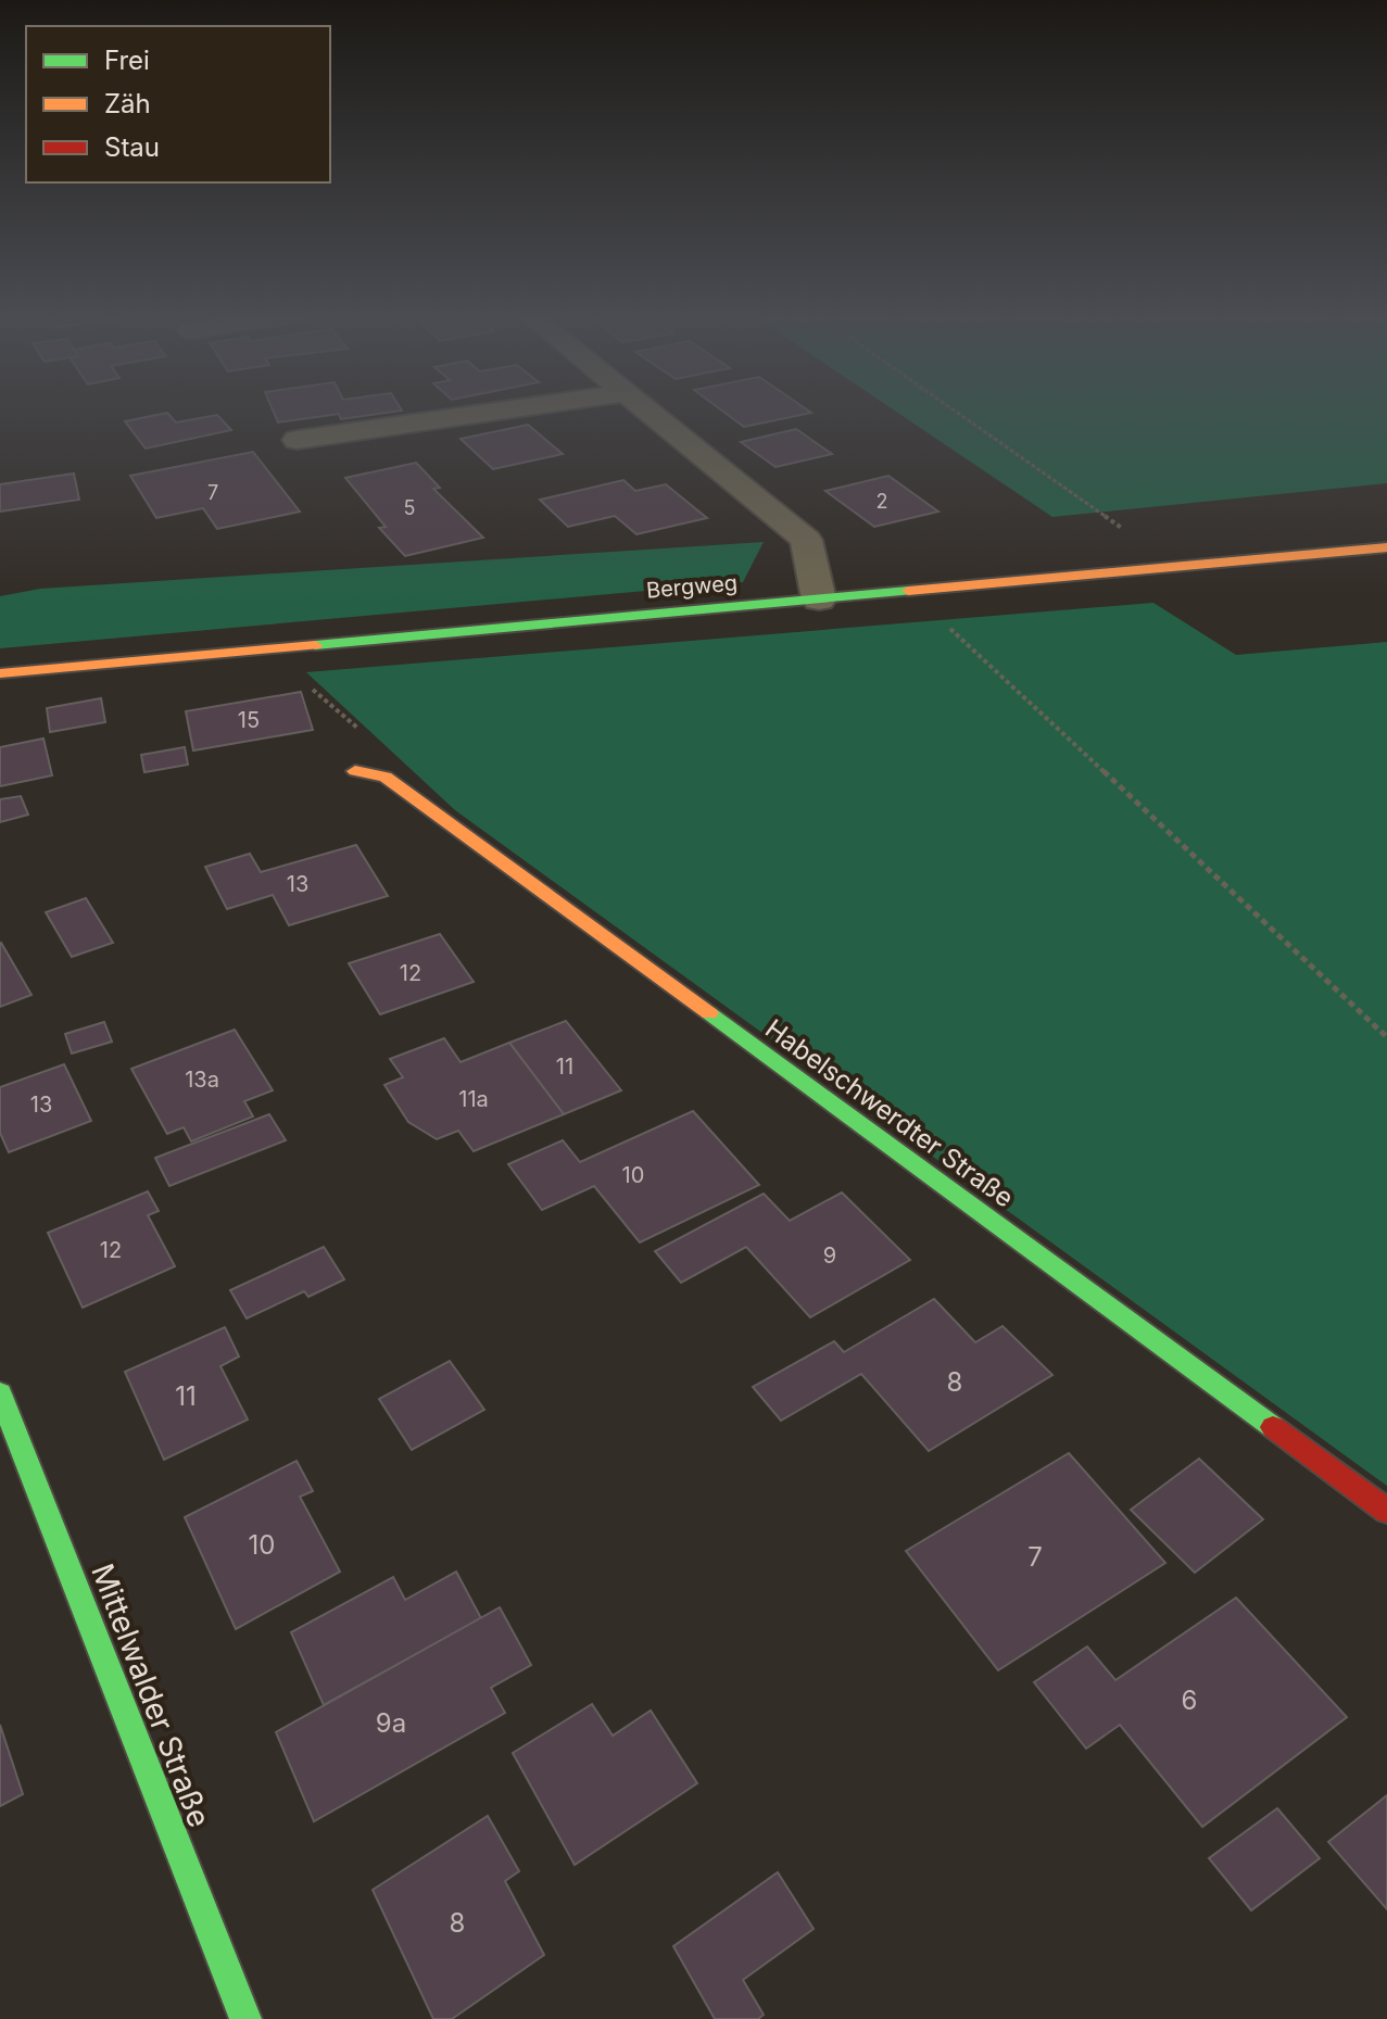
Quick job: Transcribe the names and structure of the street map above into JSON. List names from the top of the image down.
{
  "streets": {
    "main road": ["Bergweg", "Habelschwerdter Straße", "Mittelwalder Straße"]
  },
  "house_numbers": [
    "7",
    "2",
    "5",
    "15",
    "13",
    "12",
    "11",
    "13a",
    "11a",
    "13",
    "10",
    "12",
    "9",
    "8",
    "11",
    "10",
    "7",
    "6",
    "9a",
    "8"
  ],
  "legend": ["Frei", "Zäh", "Stau"]
}
